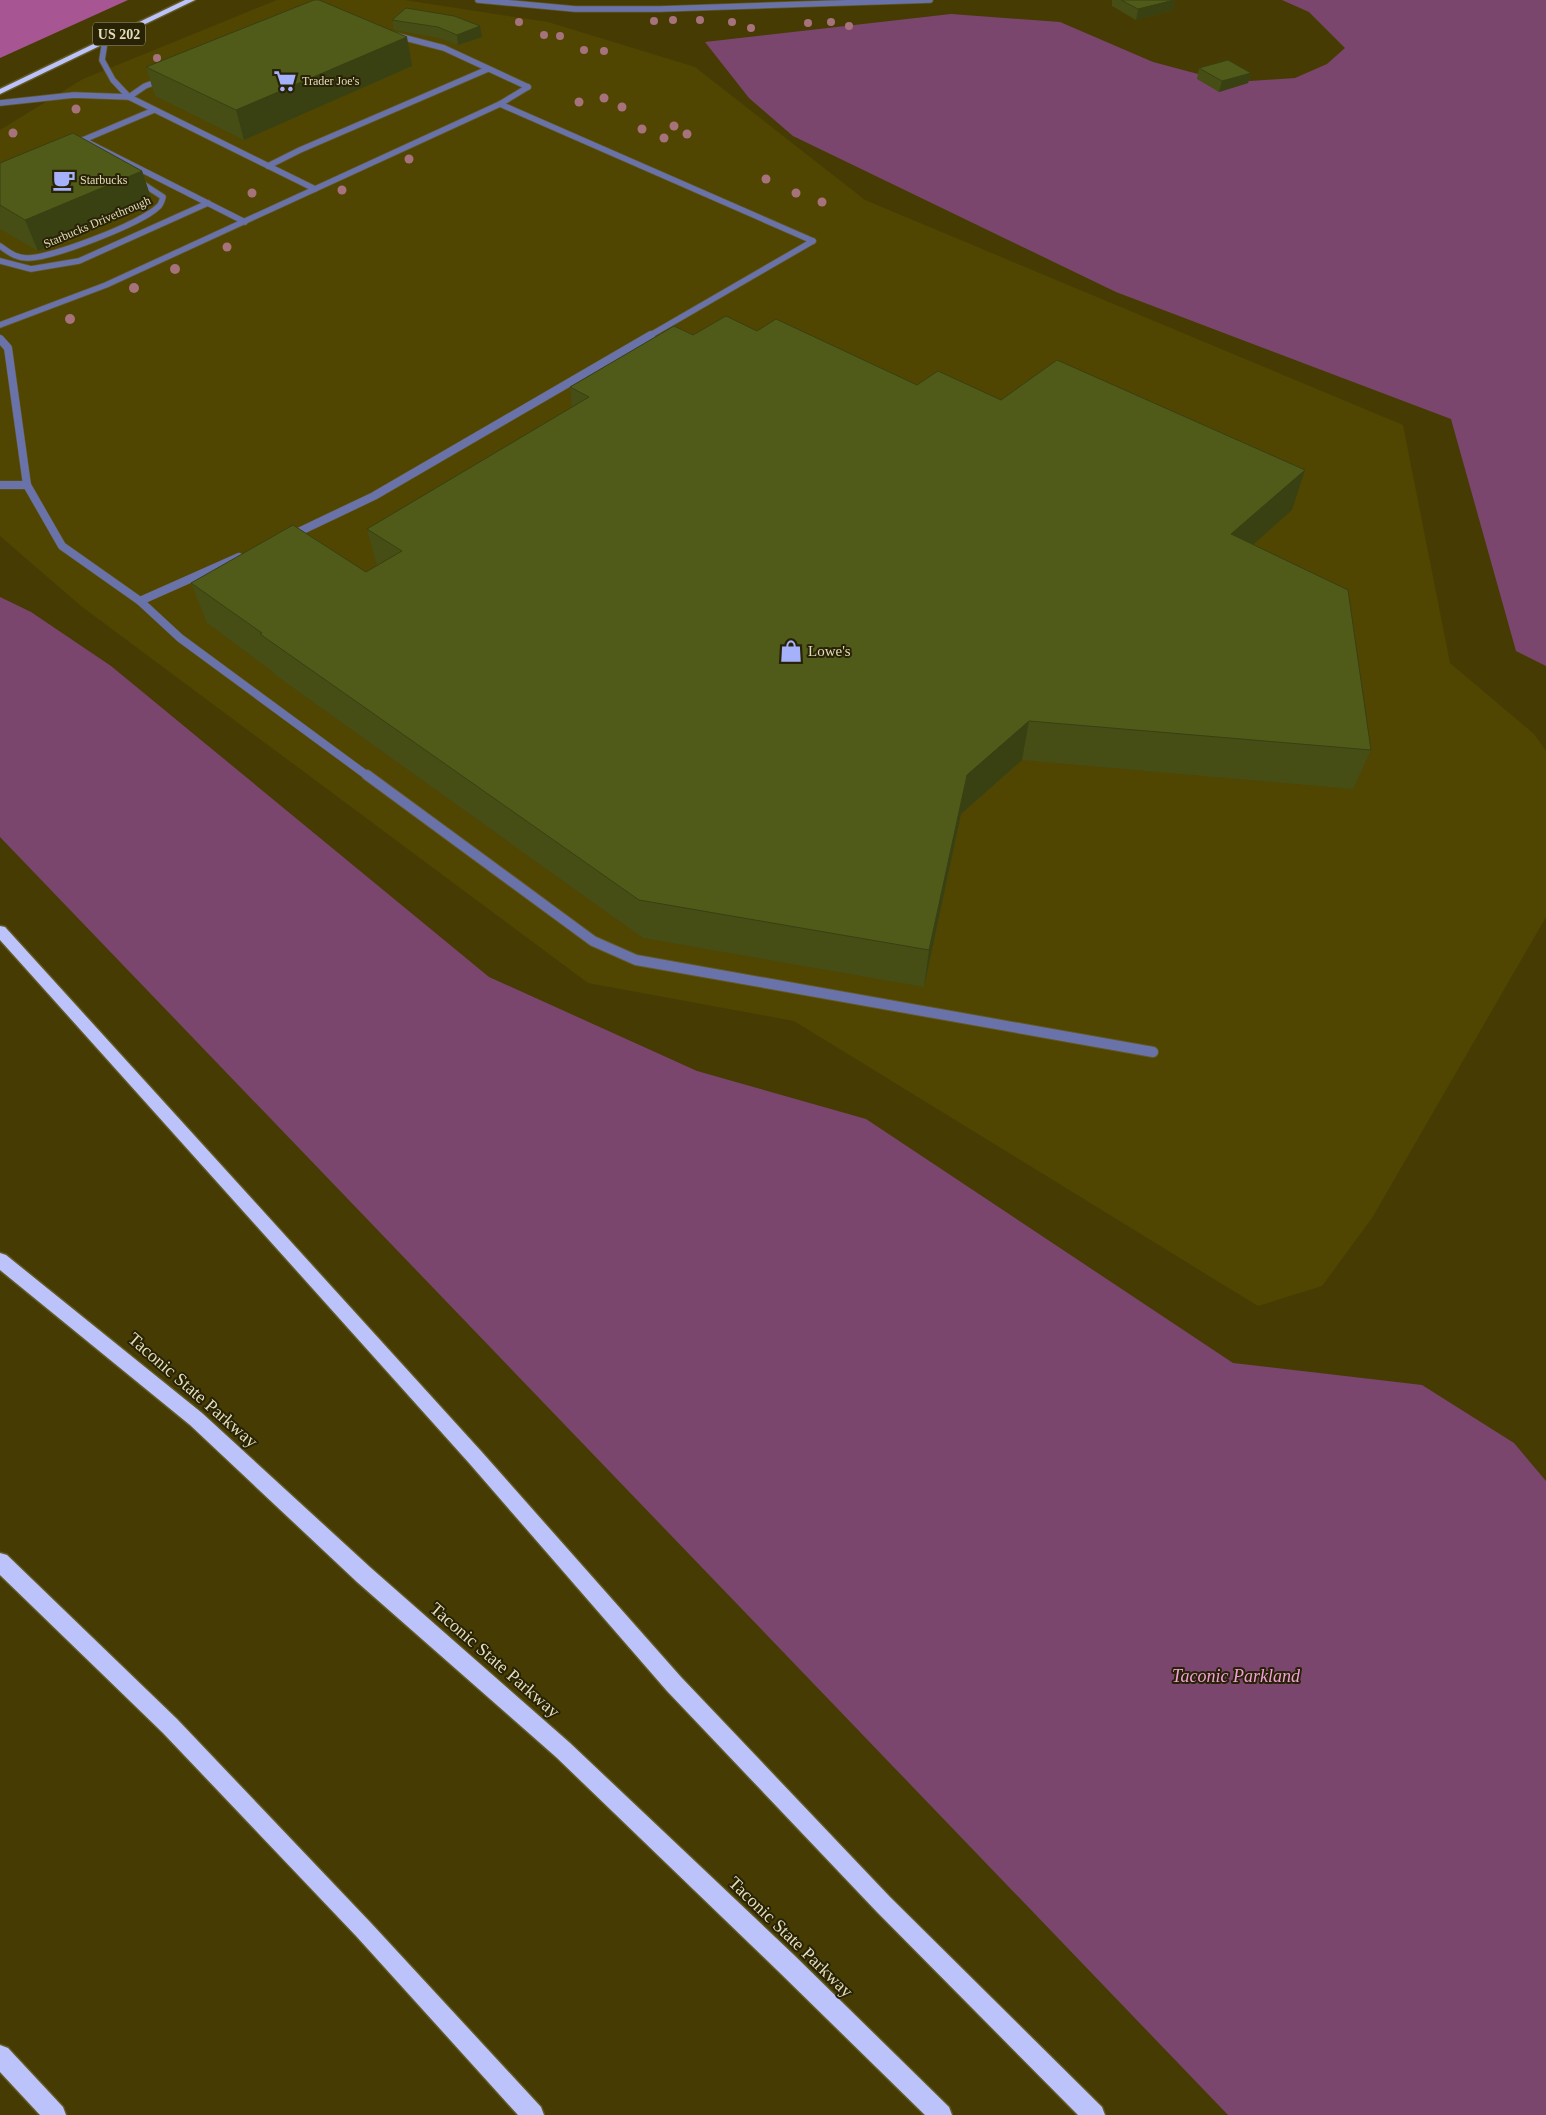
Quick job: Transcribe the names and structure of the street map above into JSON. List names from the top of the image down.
{
  "streets": {
    "highway": ["US 202", "Taconic State Parkway"],
    "street": ["Starbucks Drivethrough"]
  },
  "parks": ["Taconic Parkland"],
  "places": {
    "supermarket": ["Trader Joe's"],
    "cafe": ["Starbucks"],
    "shop": ["Lowe's"]
  }
}
